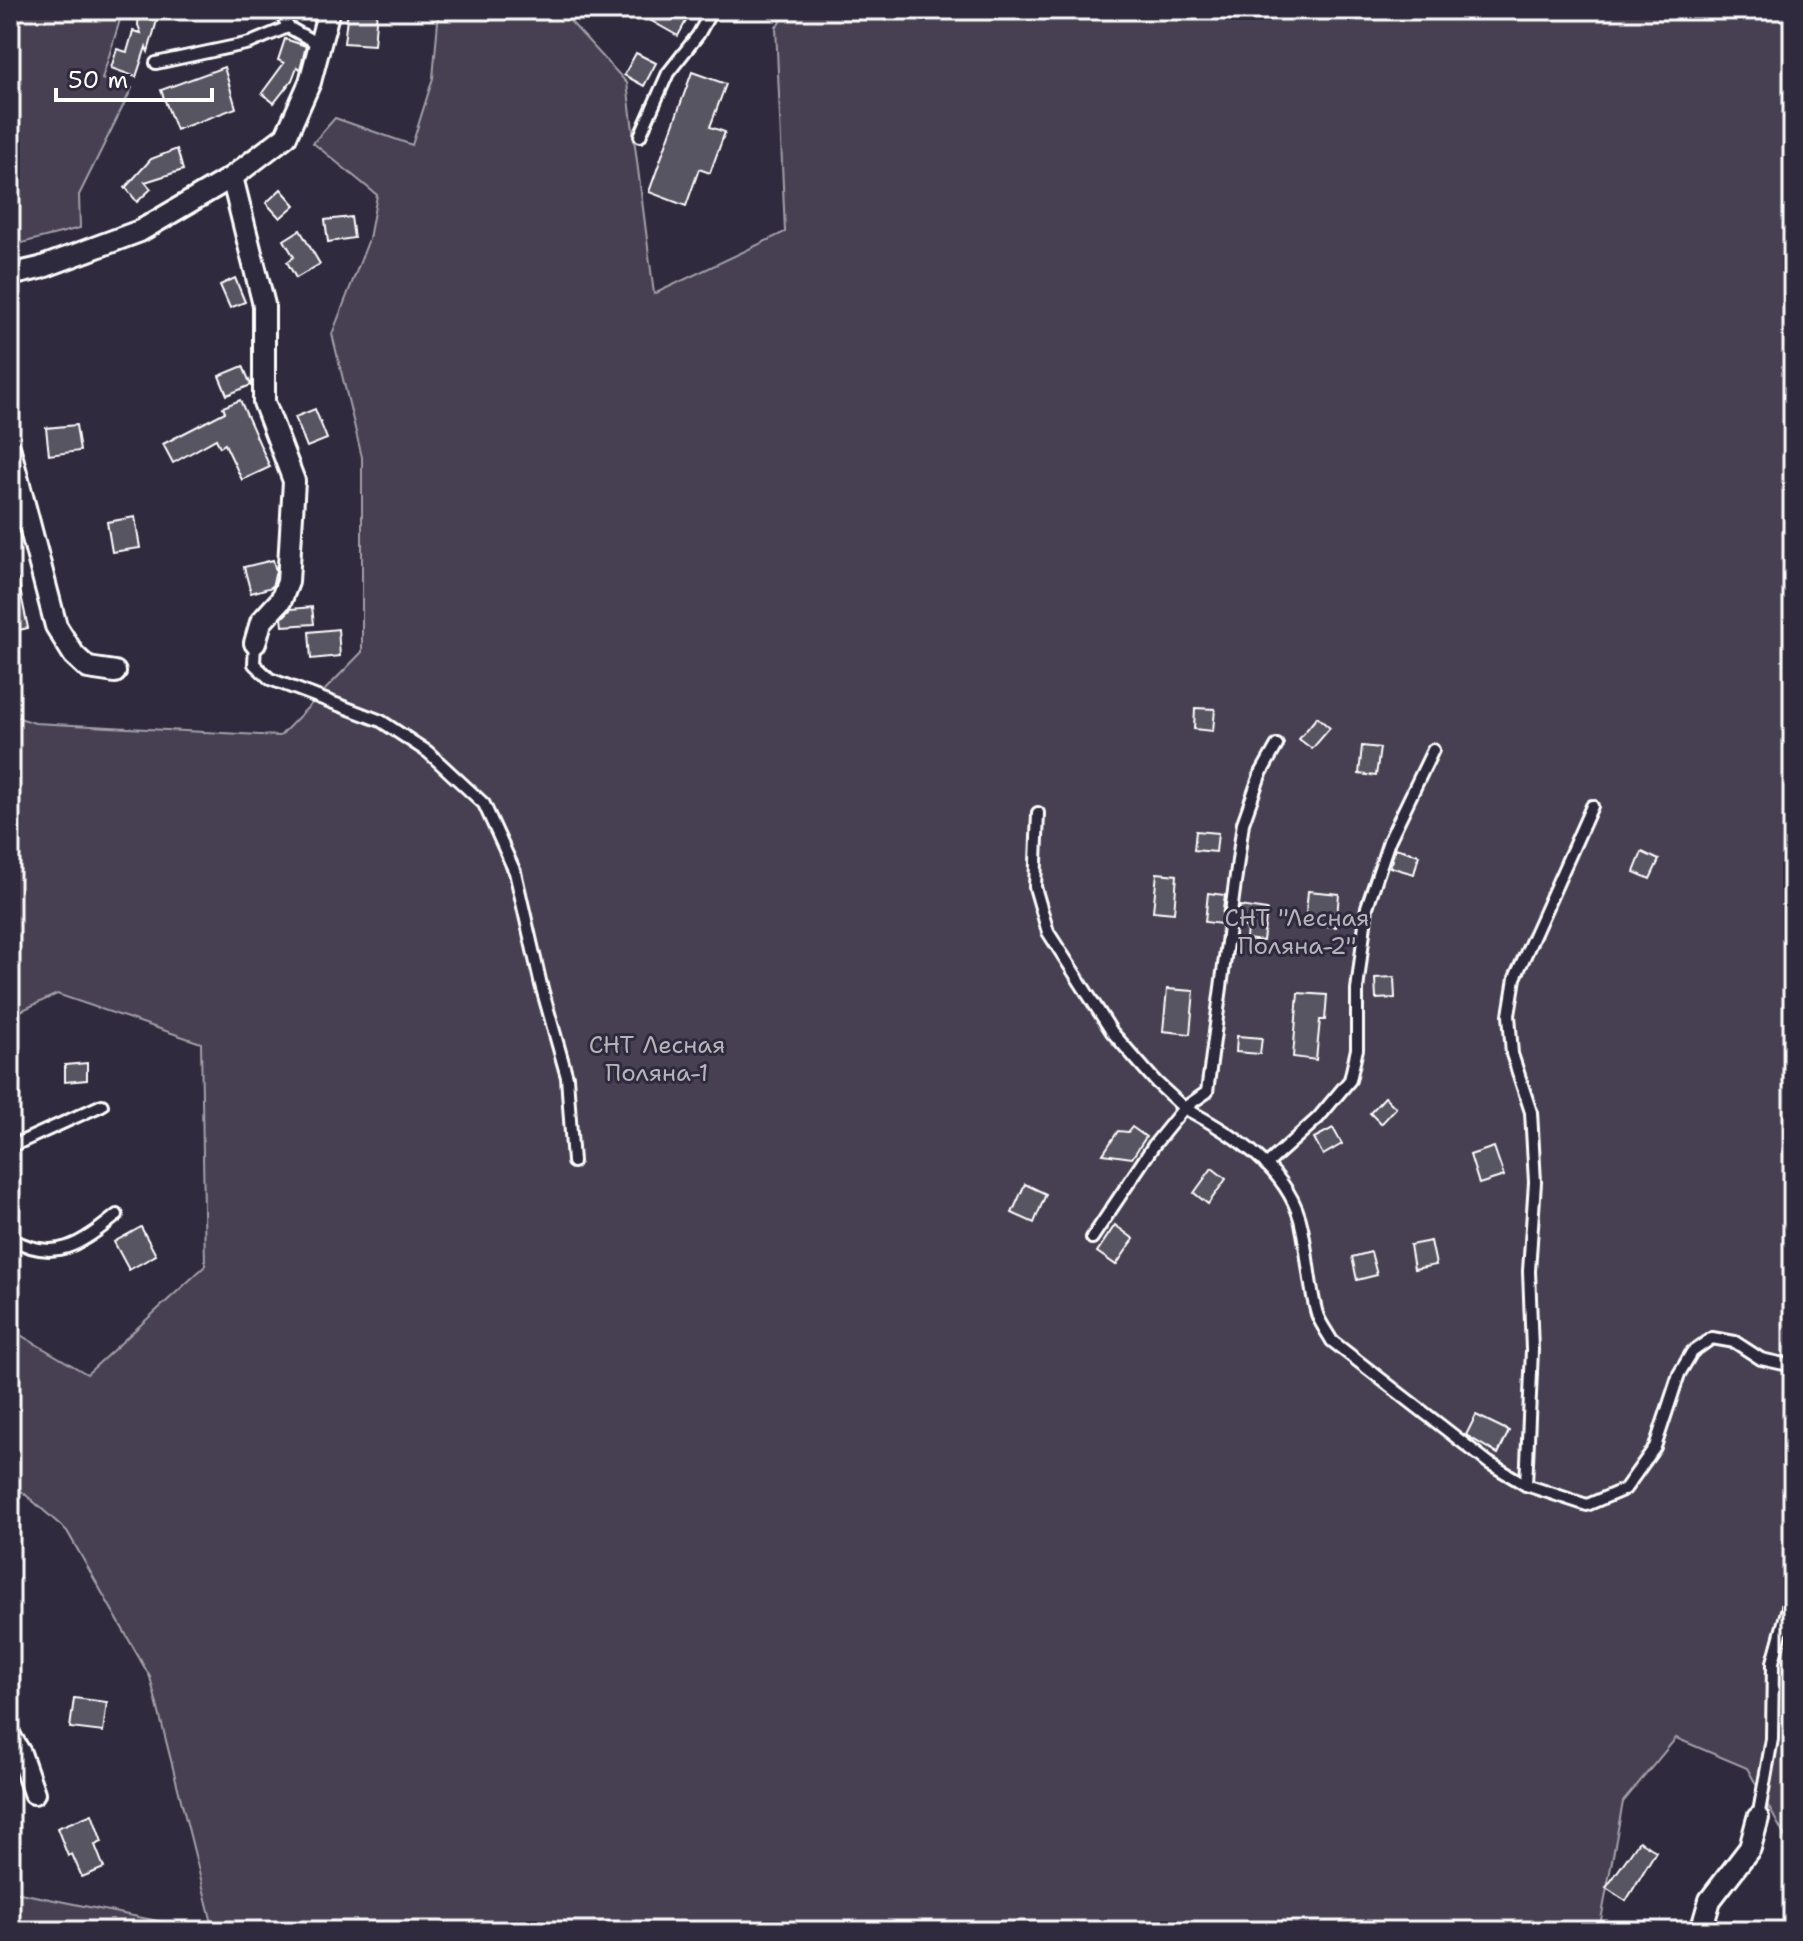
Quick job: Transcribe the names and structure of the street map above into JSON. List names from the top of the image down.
{
  "parks": ["СНТ \"Лесная Поляна-2\"", "СНТ Лесная Поляна-1"],
  "scale_bar": "50 m"
}
